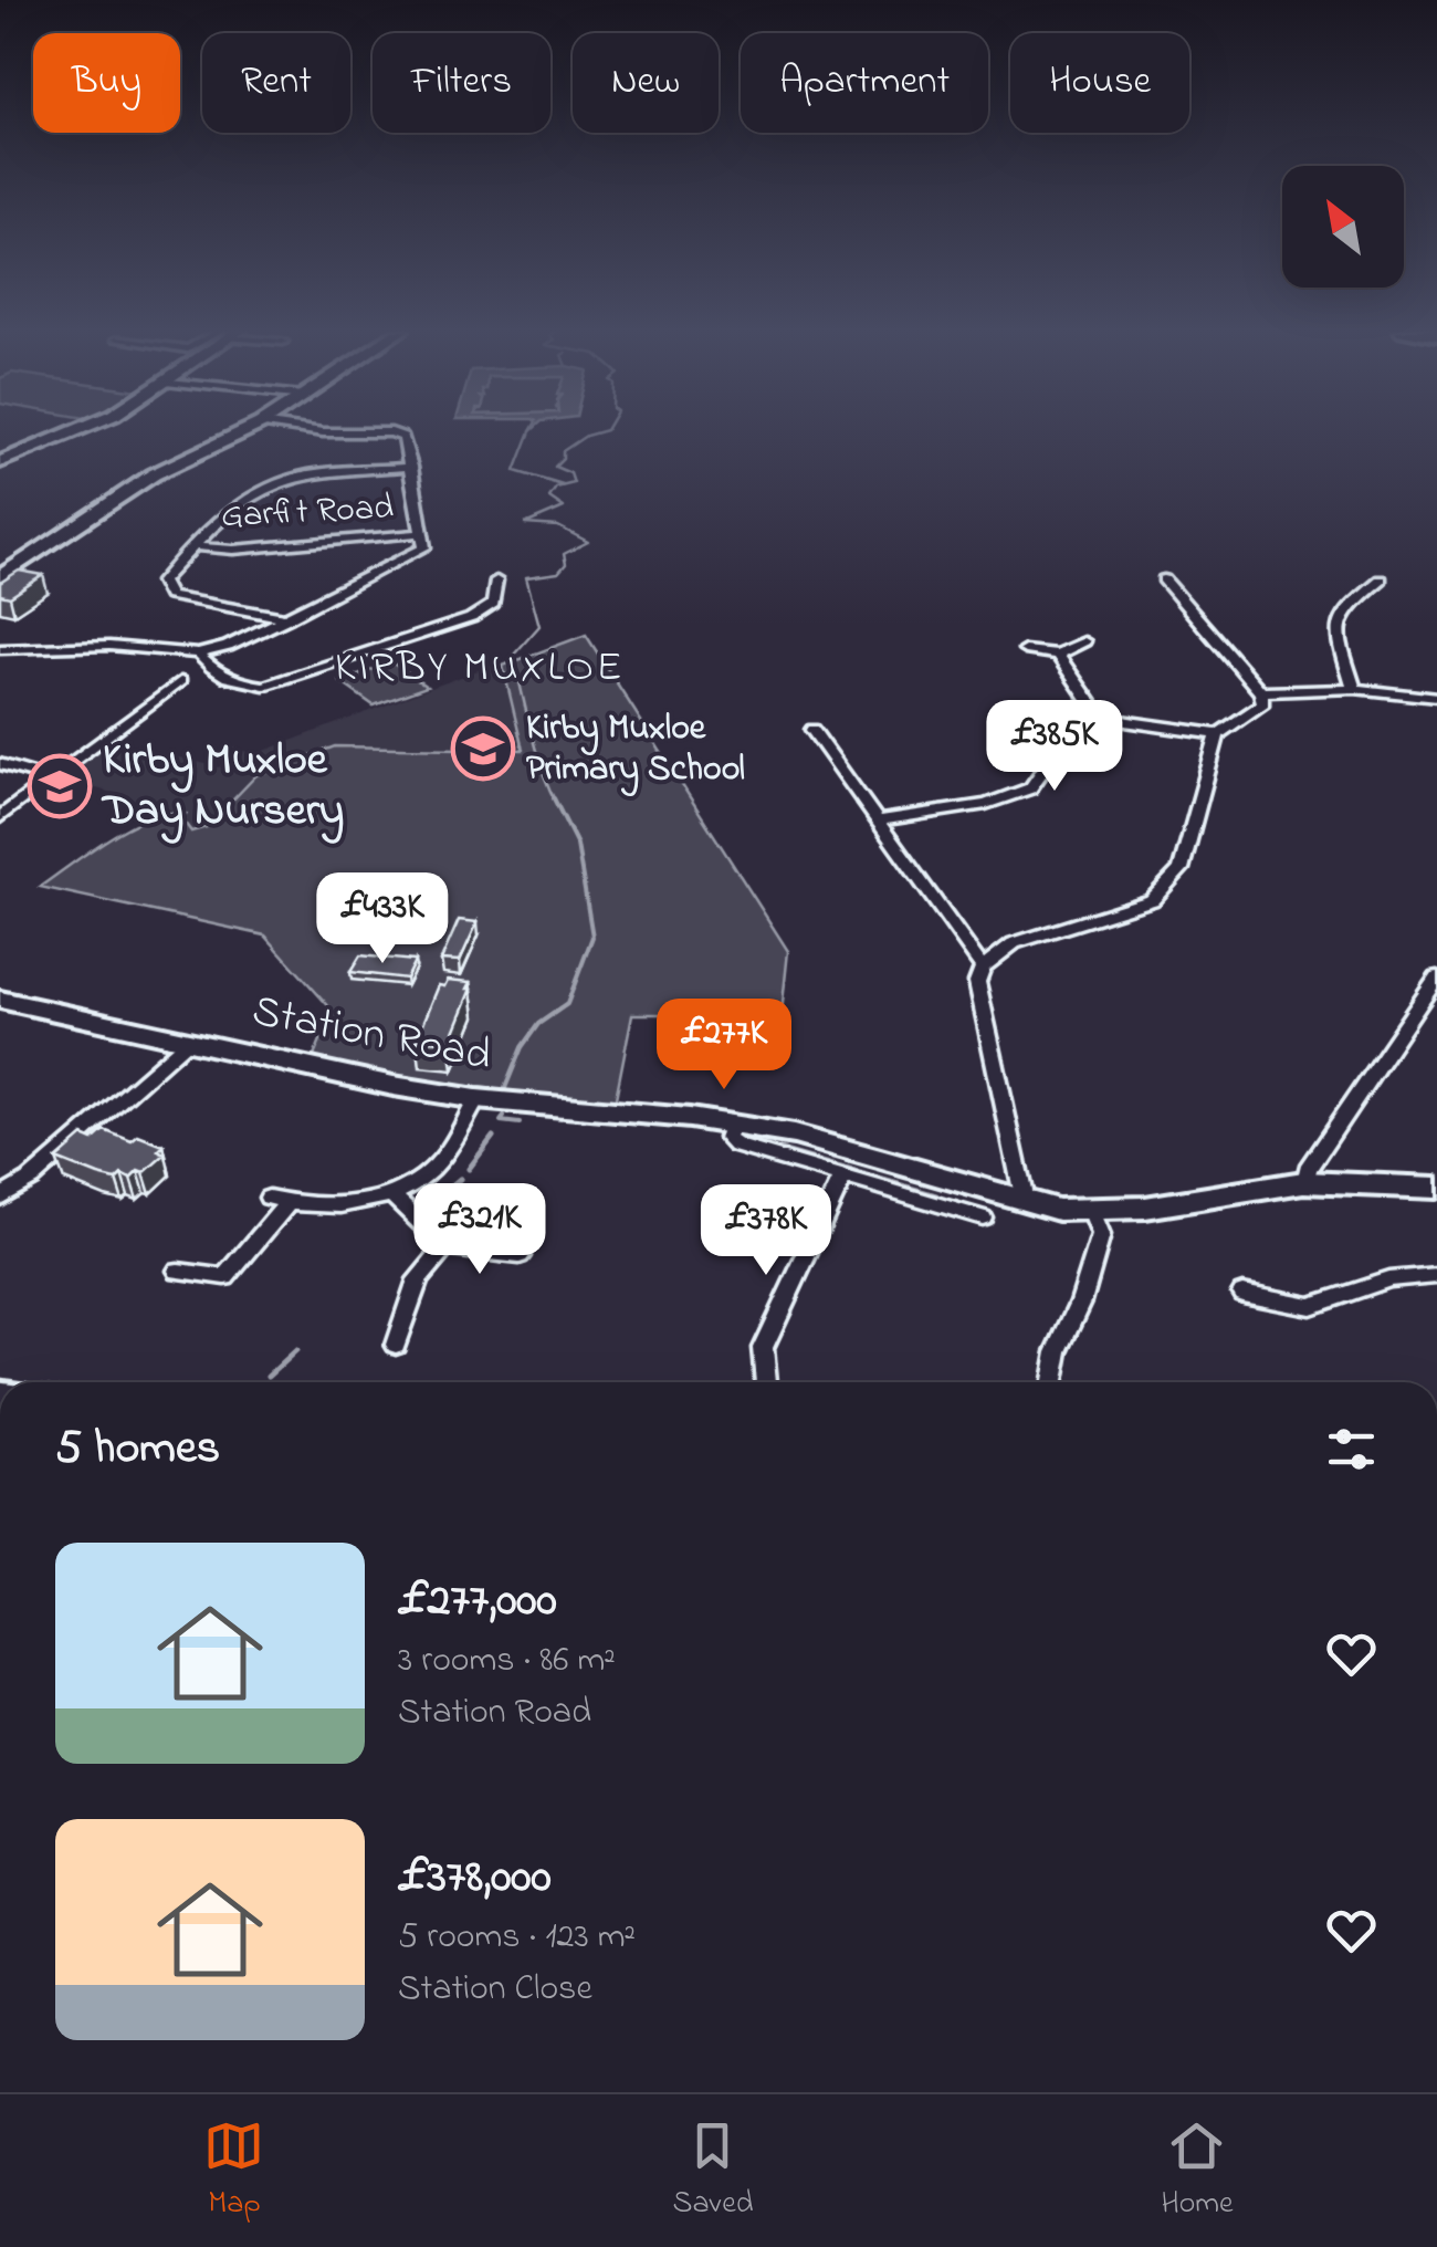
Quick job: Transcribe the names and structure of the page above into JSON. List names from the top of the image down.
{
  "streets": {
    "street": ["Garfit Road", "Station Road"]
  },
  "districts": ["KIRBY MUXLOE"],
  "places": {
    "school or university": ["Kirby Muxloe Primary School", "Kirby Muxloe Day Nursery"]
  },
  "north": "top left",
  "page": {
    "chip": [
      "Buy",
      "Rent",
      "Filters",
      "New",
      "Apartment",
      "House"
    ],
    "price": [
      "£385K",
      "£433K",
      "£277K",
      "£321K",
      "£378K"
    ],
    "heading": "5 homes",
    "list": [
      {
        "name": "£277,000",
        "note": "3 rooms · 86 m² · Station Road"
      },
      {
        "name": "£378,000",
        "note": "5 rooms · 123 m² · Station Close"
      }
    ],
    "tabs": ["Map", "Saved", "Home"]
  }
}
